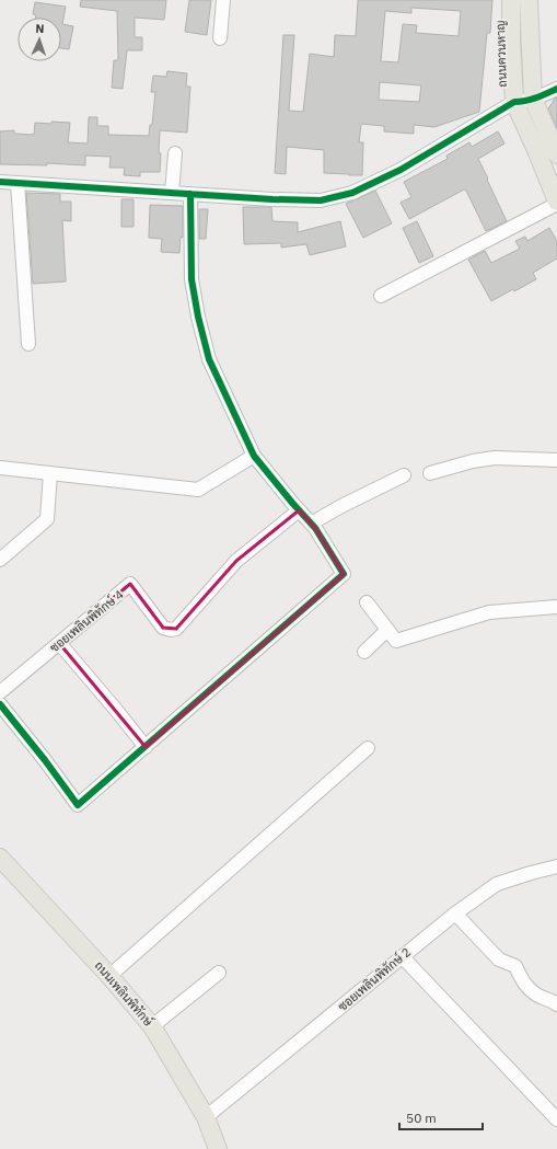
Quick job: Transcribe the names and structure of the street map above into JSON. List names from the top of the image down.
{
  "streets": {
    "main road": ["ถนนควนหาญ", "ถนนเพลินพิทักษ์"],
    "street": ["ซอยเพลินพิทักษ์ 4", "ซอยเพลินพิทักษ์ 2"]
  },
  "crossings": [
    ["ซอยเพลินพิทักษ์ 2", "ถนนเพลินพิทักษ์"]
  ],
  "scale_bar": "50 m",
  "north": "top"
}
